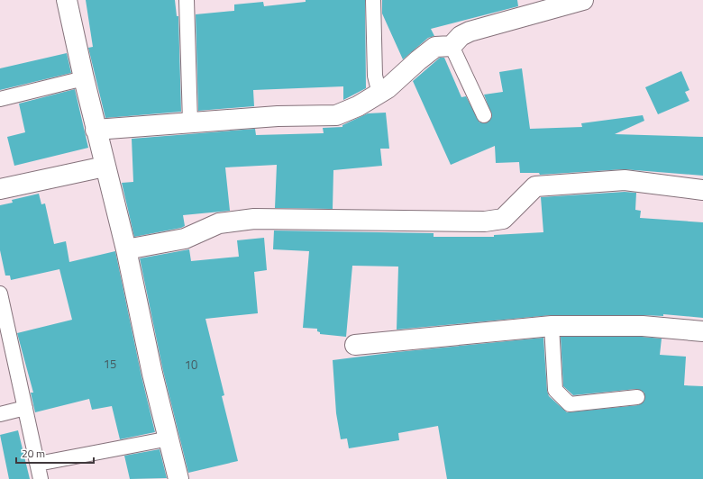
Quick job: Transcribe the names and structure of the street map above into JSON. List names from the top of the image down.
{
  "house_numbers": ["15", "10"],
  "scale_bar": "20 m"
}
